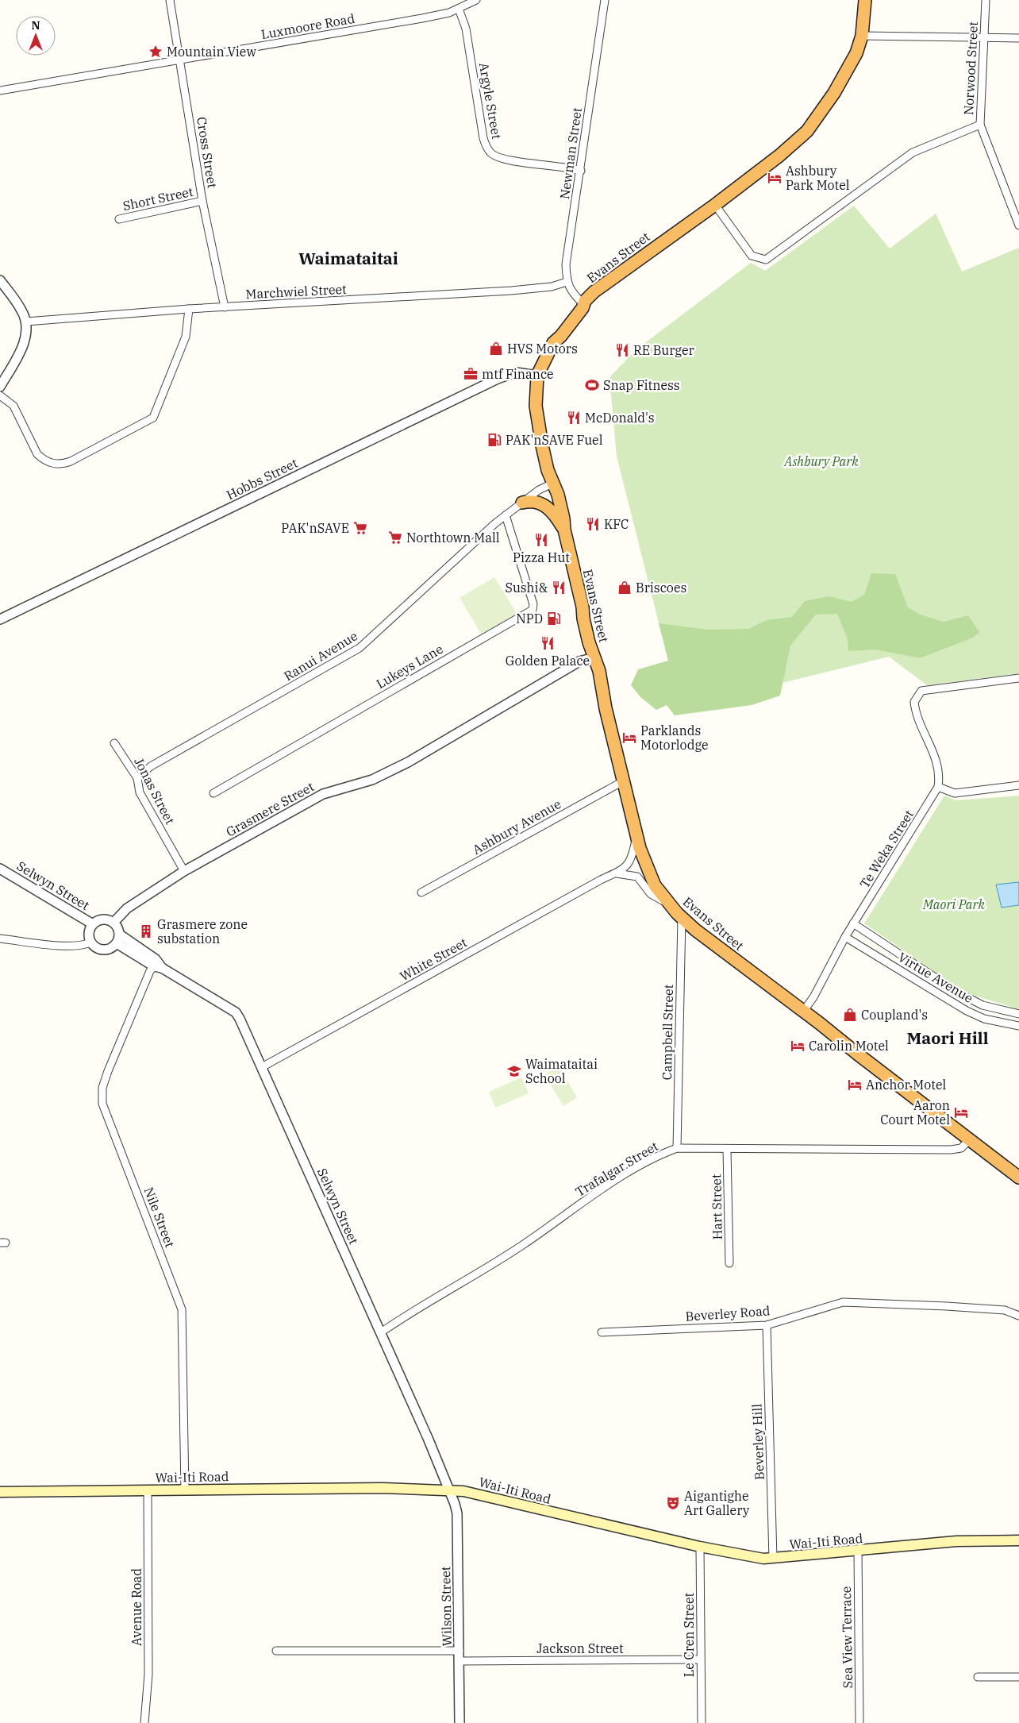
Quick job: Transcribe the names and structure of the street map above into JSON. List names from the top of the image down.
{
  "streets": {
    "highway": ["Evans Street"],
    "main road": ["Wai-Iti Road"],
    "street": [
      "Luxmoore Road",
      "Norwood Street",
      "Argyle Street",
      "Cross Street",
      "Newman Street",
      "Short Street",
      "Marchwiel Street",
      "Hobbs Street",
      "Ranui Avenue",
      "Lukeys Lane",
      "Jonas Street",
      "Grasmere Street",
      "Ashbury Avenue",
      "Te Weka Street",
      "Selwyn Street",
      "White Street",
      "Virtue Avenue",
      "Campbell Street",
      "Trafalgar Street",
      "Hart Street",
      "Nile Street",
      "Beverley Road",
      "Beverley Hill",
      "Wilson Street",
      "Avenue Road",
      "Le Cren Street",
      "Sea View Terrace",
      "Jackson Street"
    ]
  },
  "crossings": [
    ["Luxmoore Road", "Argyle Street"],
    ["Luxmoore Road", "Cross Street"],
    ["Argyle Street", "Newman Street"],
    ["Cross Street", "Short Street"],
    ["Cross Street", "Marchwiel Street"],
    ["Newman Street", "Marchwiel Street"],
    ["Evans Street", "Hobbs Street"],
    ["Evans Street", "Ranui Avenue"],
    ["Evans Street", "Grasmere Street"],
    ["Evans Street", "Ashbury Avenue"],
    ["Evans Street", "Te Weka Street"],
    ["Evans Street", "White Street"],
    ["Evans Street", "Campbell Street"],
    ["Evans Street", "Trafalgar Street"],
    ["Ranui Avenue", "Lukeys Lane"],
    ["Ranui Avenue", "Jonas Street"],
    ["Jonas Street", "Grasmere Street"],
    ["Grasmere Street", "Selwyn Street"],
    ["Te Weka Street", "Virtue Avenue"],
    ["Selwyn Street", "White Street"],
    ["Selwyn Street", "Trafalgar Street"],
    ["Selwyn Street", "Nile Street"],
    ["Selwyn Street", "Wai-Iti Road"],
    ["Selwyn Street", "Wilson Street"],
    ["Campbell Street", "Trafalgar Street"],
    ["Trafalgar Street", "Hart Street"],
    ["Nile Street", "Wai-Iti Road"],
    ["Beverley Road", "Beverley Hill"],
    ["Beverley Hill", "Wai-Iti Road"],
    ["Wai-Iti Road", "Wilson Street"],
    ["Wai-Iti Road", "Avenue Road"],
    ["Wai-Iti Road", "Le Cren Street"],
    ["Wai-Iti Road", "Sea View Terrace"],
    ["Wilson Street", "Jackson Street"],
    ["Le Cren Street", "Jackson Street"]
  ],
  "districts": ["Waimataitai", "Maori Hill"],
  "parks": ["Ashbury Park", "Maori Park"],
  "places": {
    "place": ["Mountain View"],
    "hotel": [
      "Ashbury Park Motel",
      "Parklands Motorlodge",
      "Carolin Motel",
      "Anchor Motel",
      "Aaron Court Motel"
    ],
    "shop": ["HVS Motors", "Briscoes", "Coupland's"],
    "restaurant": [
      "RE Burger",
      "McDonald's",
      "KFC",
      "Pizza Hut",
      "Sushi&",
      "Golden Palace"
    ],
    "office": ["mtf Finance"],
    "sports": ["Snap Fitness"],
    "fuel station": ["PAK'nSAVE Fuel", "NPD"],
    "supermarket": ["PAK'nSAVE", "Northtown Mall"],
    "building": ["Grasmere zone substation"],
    "school or university": ["Waimataitai School"],
    "theatre": ["Aigantighe Art Gallery"]
  },
  "north": "top"
}
